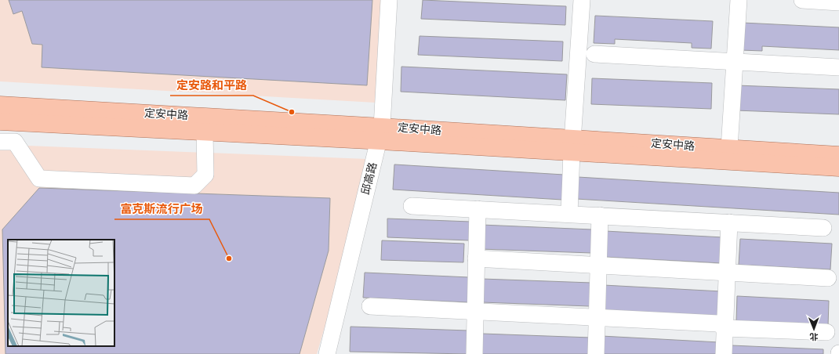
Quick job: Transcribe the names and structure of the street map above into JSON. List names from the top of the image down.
{
  "streets": {
    "main road": ["定安中路"],
    "street": ["邱高路"]
  },
  "crossings": [
    ["定安中路", "邱高路"]
  ],
  "places": ["定安路和平路", "富克斯流行广场"],
  "north": "bottom"
}
